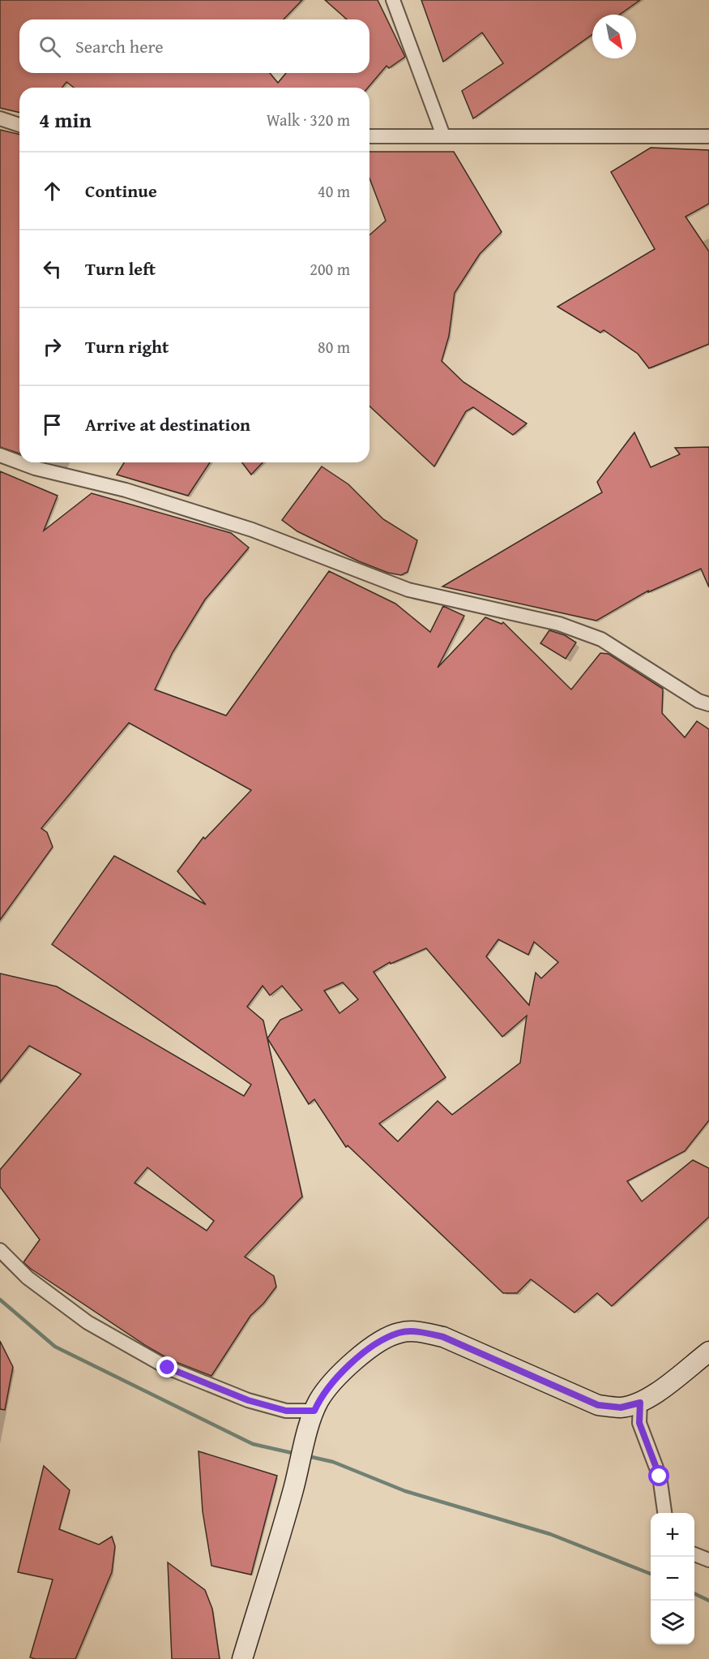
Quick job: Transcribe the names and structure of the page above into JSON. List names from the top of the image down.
{
  "north": "bottom right",
  "page": {
    "search": "Search here",
    "heading": ["4 min", "Walk · 320 m"],
    "list": [
      ["Continue", "40 m"],
      ["Turn left", "200 m"],
      ["Turn right", "80 m"],
      "Arrive at destination"
    ],
    "map_buttons": ["+", "−"]
  }
}
